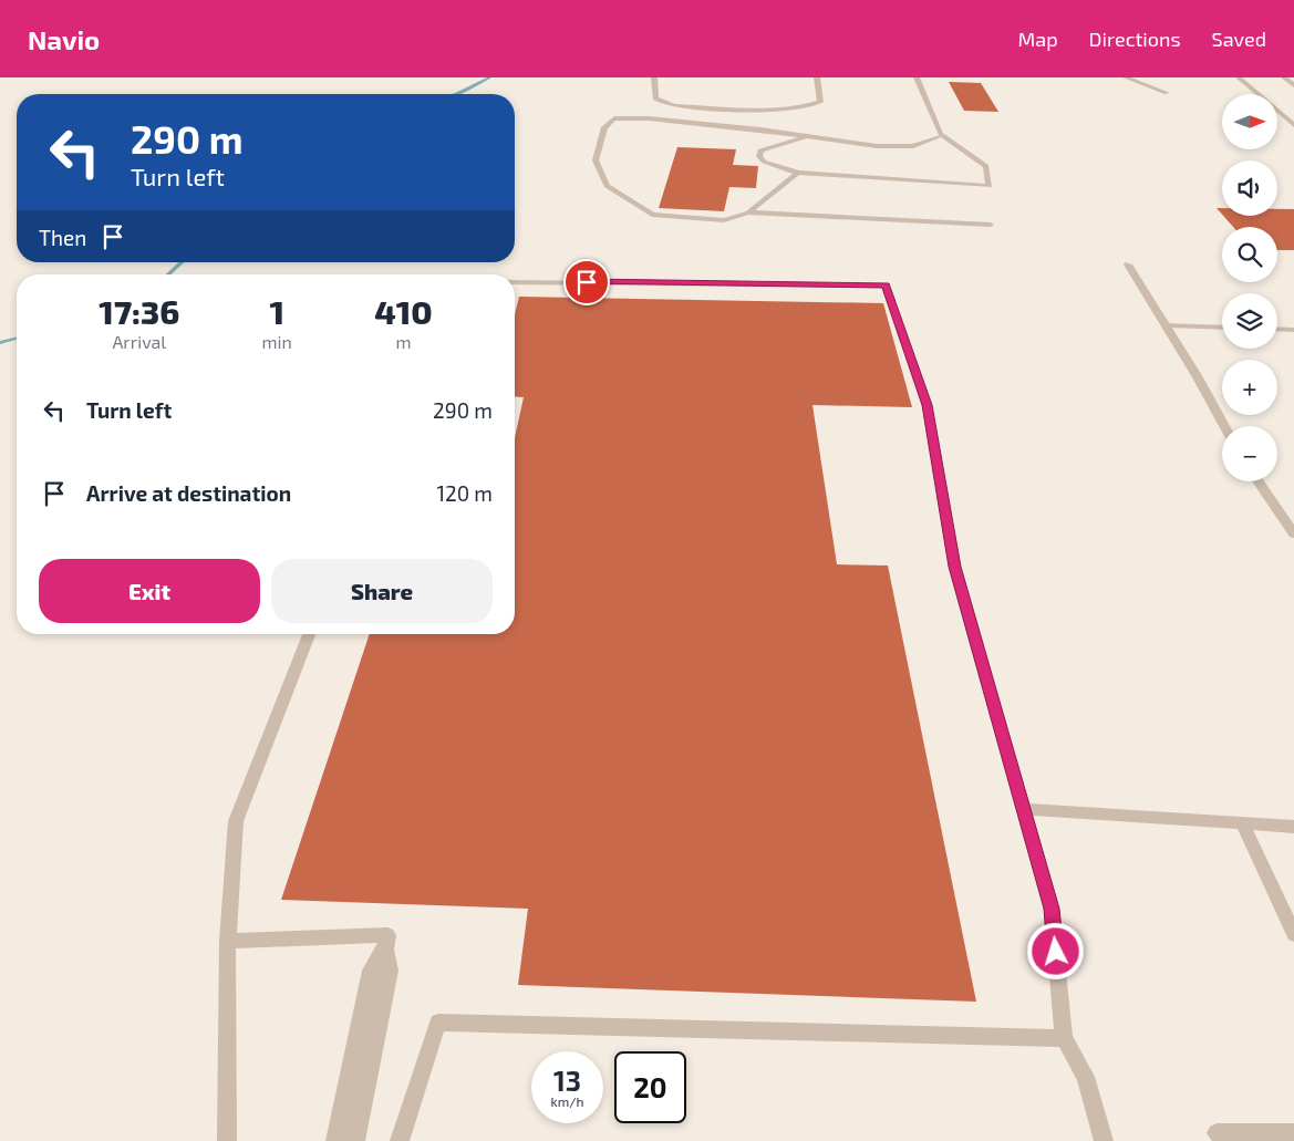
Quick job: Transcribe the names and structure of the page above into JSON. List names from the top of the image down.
{
  "north": "right",
  "page": {
    "header": "Navio",
    "nav": ["Map", "Directions", "Saved"],
    "map_buttons": ["+", "−"],
    "turn": ["290 m", "Turn left"],
    "then": "Then",
    "eta": [
      "17:36",
      "Arrival",
      "1",
      "min",
      "410",
      "m"
    ],
    "list": [
      {
        "name": "Turn left",
        "value": "290 m"
      },
      {
        "name": "Arrive at destination",
        "value": "120 m"
      }
    ],
    "buttons": ["Exit", "Share"],
    "speed": "13 km/h",
    "limit": "20"
  }
}
